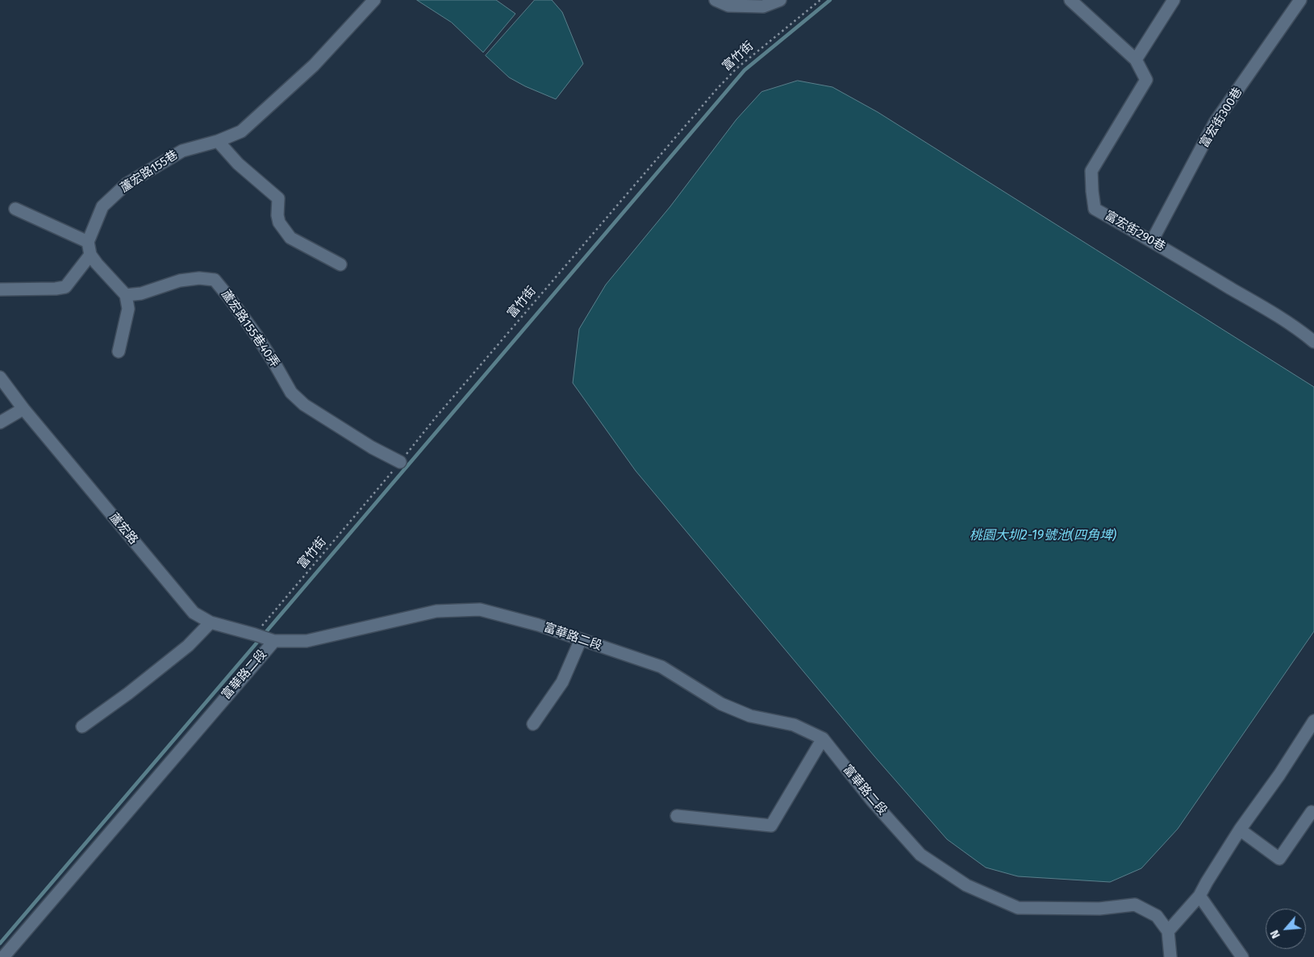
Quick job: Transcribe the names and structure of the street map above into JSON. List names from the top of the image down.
{
  "streets": {
    "street": [
      "富宏街300巷",
      "蘆宏路155巷",
      "富宏街290巷",
      "蘆宏路155巷40弄",
      "蘆宏路",
      "富華路二段"
    ],
    "path": ["富竹街"]
  },
  "crossings": [
    ["富竹街", "蘆宏路155巷40弄"],
    ["富竹街", "蘆宏路"],
    ["富竹街", "富華路二段"],
    ["富宏街300巷", "富宏街290巷"],
    ["蘆宏路", "富華路二段"]
  ],
  "water": ["桃園大圳2-19號池(四角埤)"],
  "north": "bottom left"
}
